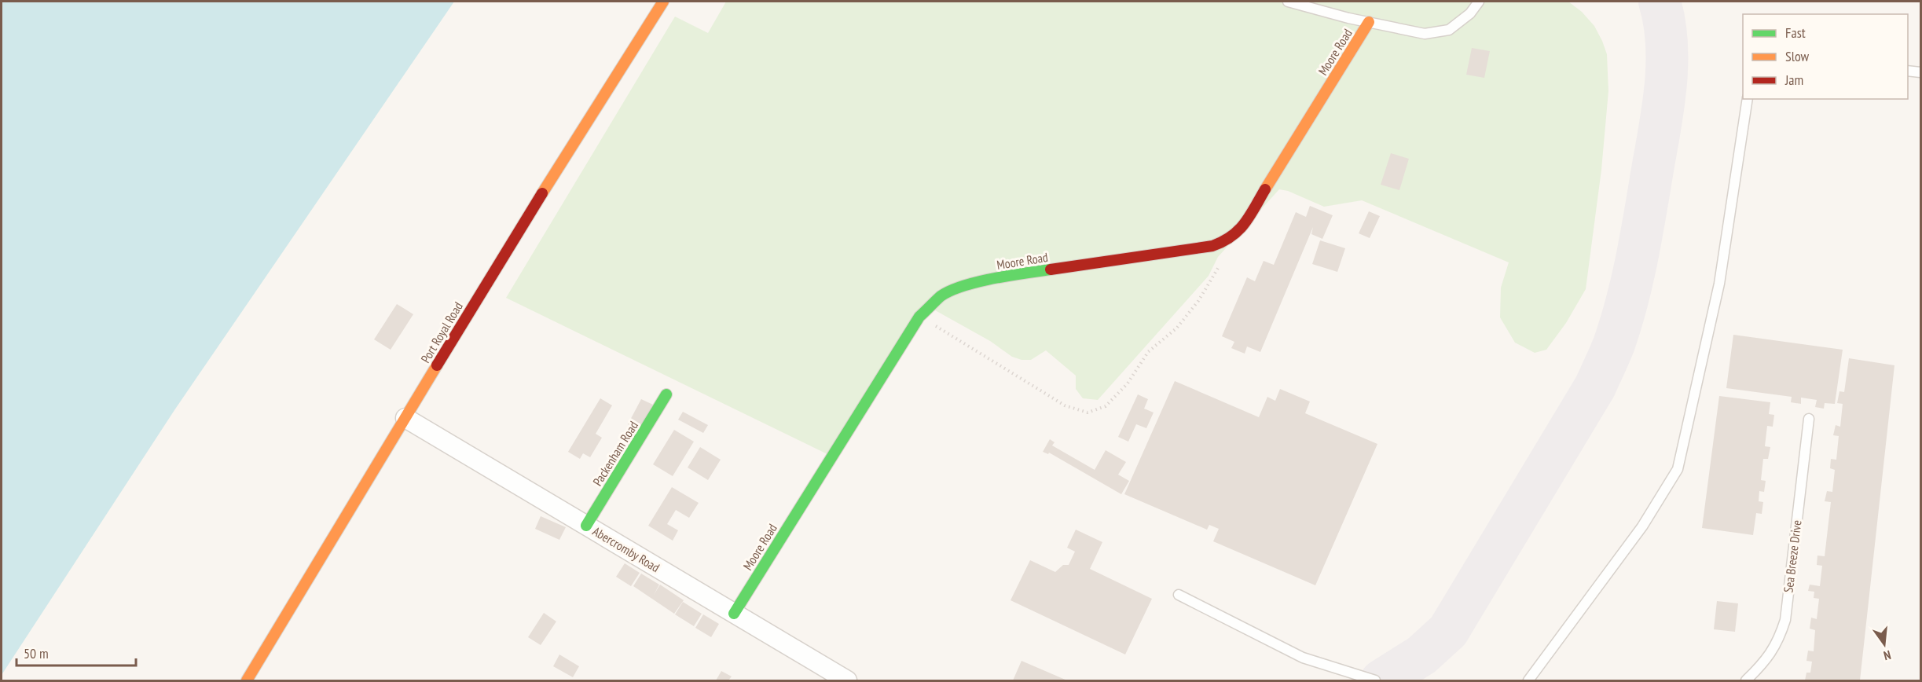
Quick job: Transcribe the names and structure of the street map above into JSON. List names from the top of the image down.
{
  "streets": {
    "street": [
      "Moore Road",
      "Port Royal Road",
      "Packenham Road",
      "Abercromby Road"
    ],
    "lane": ["Sea Breeze Drive"]
  },
  "crossings": [
    ["Moore Road", "Abercromby Road"],
    ["Port Royal Road", "Abercromby Road"],
    ["Packenham Road", "Abercromby Road"]
  ],
  "legend": ["Fast", "Slow", "Jam"],
  "scale_bar": "50 m",
  "north": "bottom"
}
